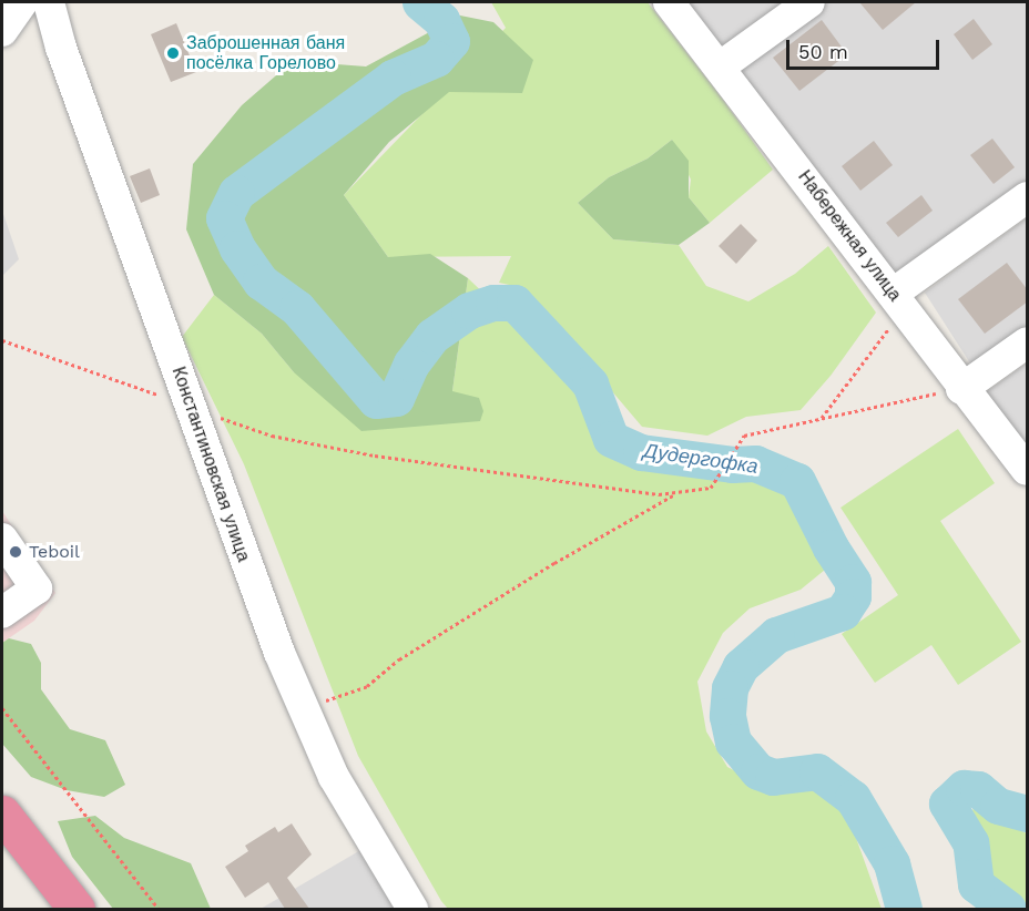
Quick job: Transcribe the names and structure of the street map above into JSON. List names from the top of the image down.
{
  "streets": {
    "street": ["Набережная улица", "Константиновская улица"]
  },
  "water": ["Дудергофка"],
  "places": ["Заброшенная баня посёлка Горелово", "Teboil"],
  "scale_bar": "50 m"
}
